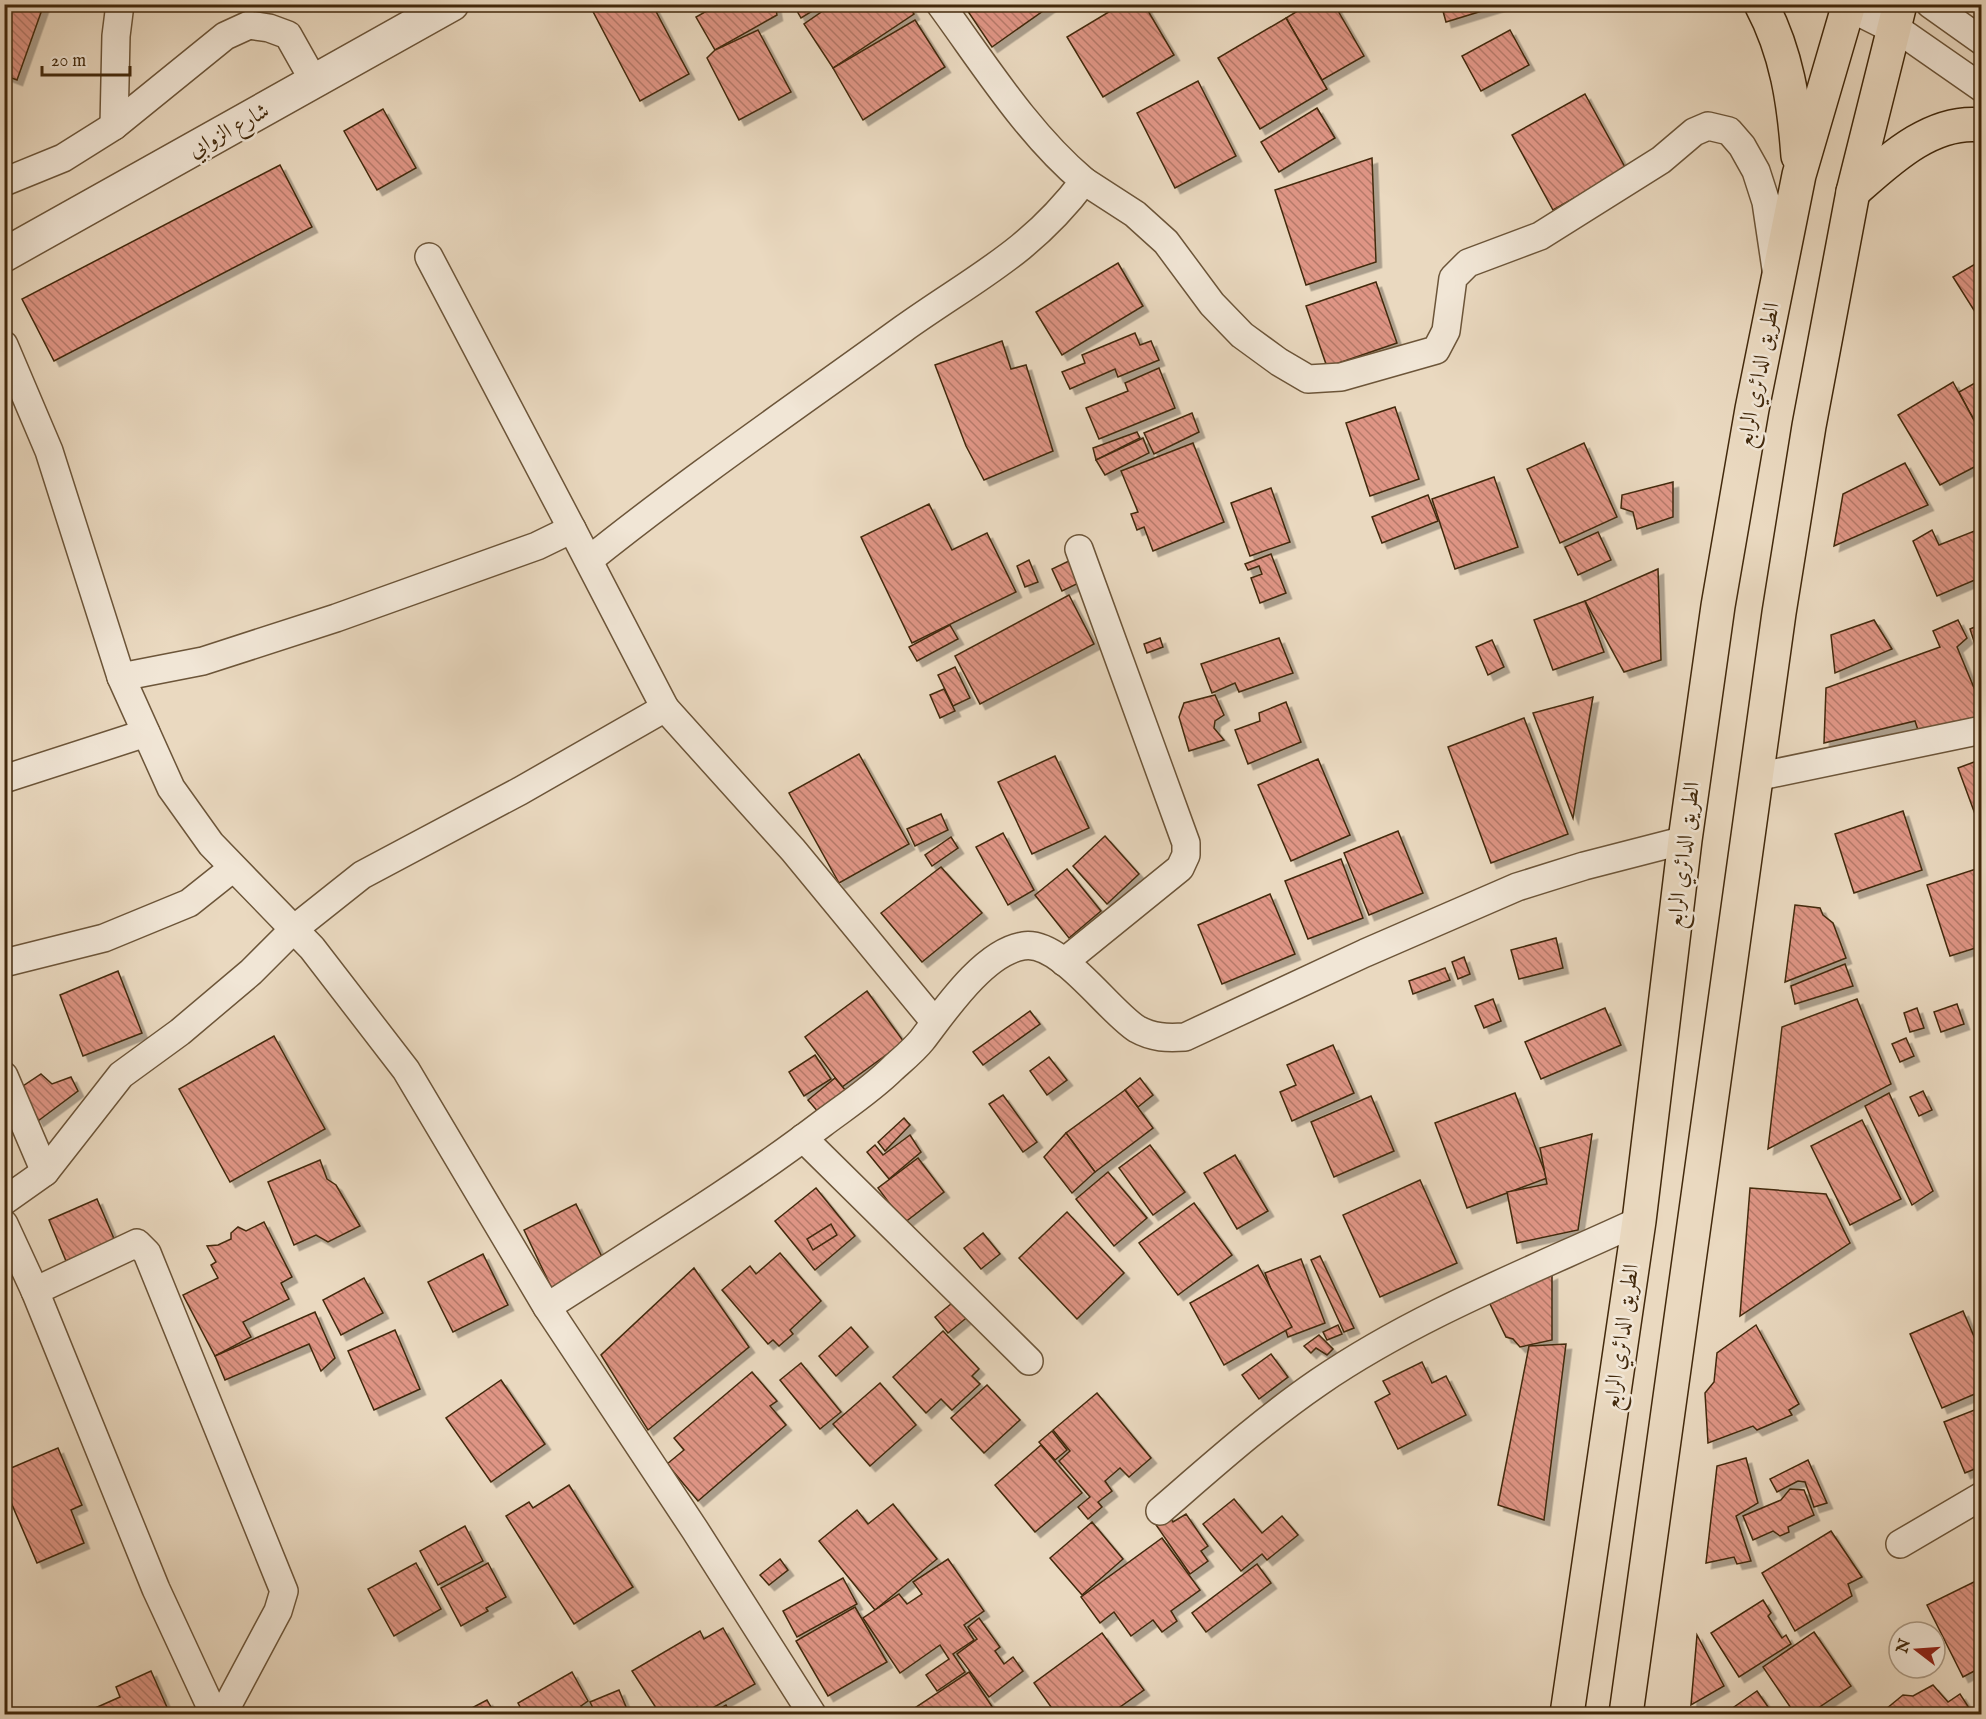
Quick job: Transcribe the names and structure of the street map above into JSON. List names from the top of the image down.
{
  "streets": {
    "main road": ["الطريق الدائري الرابع"],
    "street": ["شارع الزوابي"]
  },
  "scale_bar": "20 m",
  "north": "left"
}
